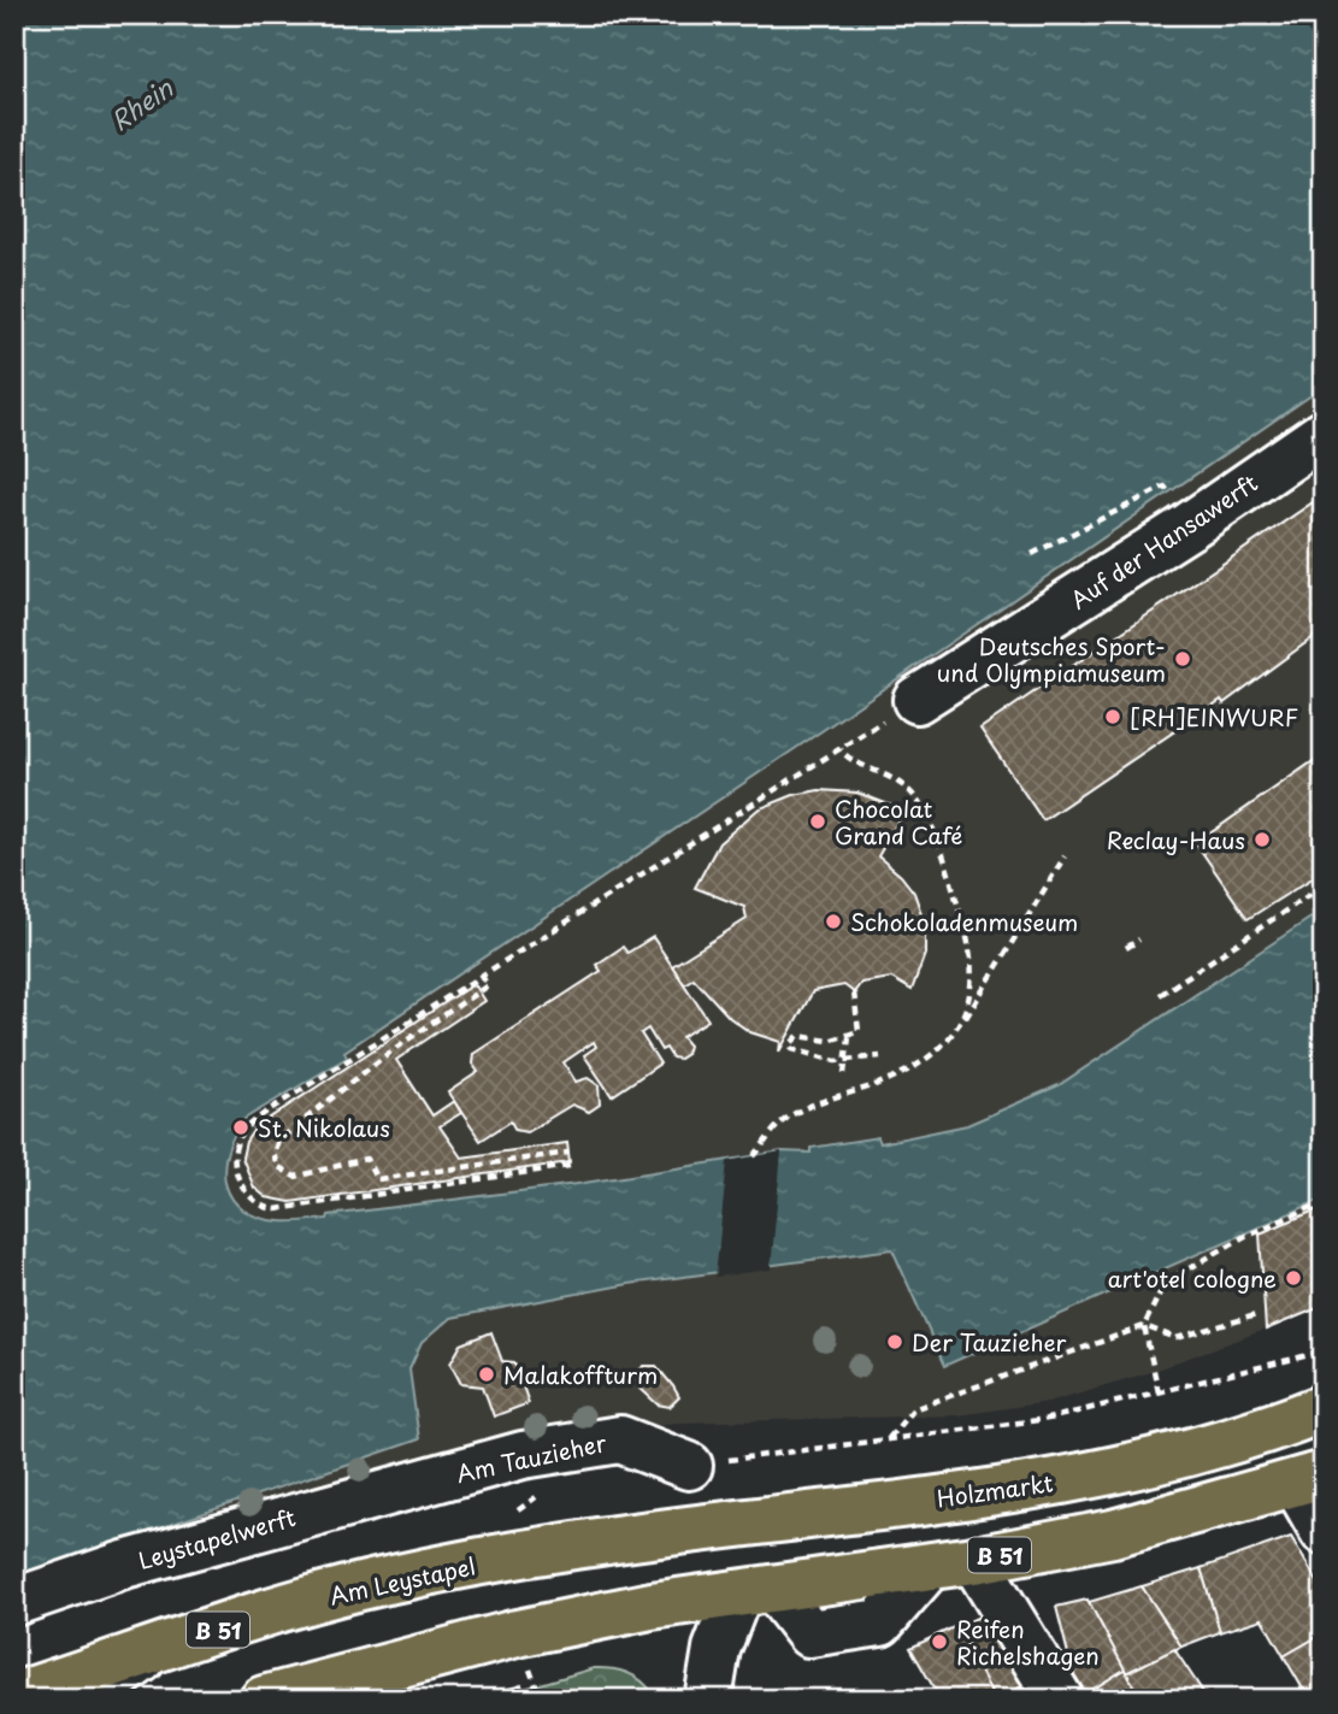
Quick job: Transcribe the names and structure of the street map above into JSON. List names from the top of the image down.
{
  "streets": {
    "main road": ["Holzmarkt", "B 51", "Am Leystapel"],
    "street": ["Auf der Hansawerft", "Am Tauzieher", "Leystapelwerft"]
  },
  "crossings": [
    ["Am Tauzieher", "Leystapelwerft"],
    ["Holzmarkt", "Am Leystapel"]
  ],
  "water": ["Rhein"],
  "places": [
    "Deutsches Sport- und Olympiamuseum",
    "[RH]EINWURF",
    "Chocolat Grand Café",
    "Reclay-Haus",
    "Schokoladenmuseum",
    "St. Nikolaus",
    "art'otel cologne",
    "Der Tauzieher",
    "Malakoffturm",
    "Reifen Richelshagen"
  ]
}
